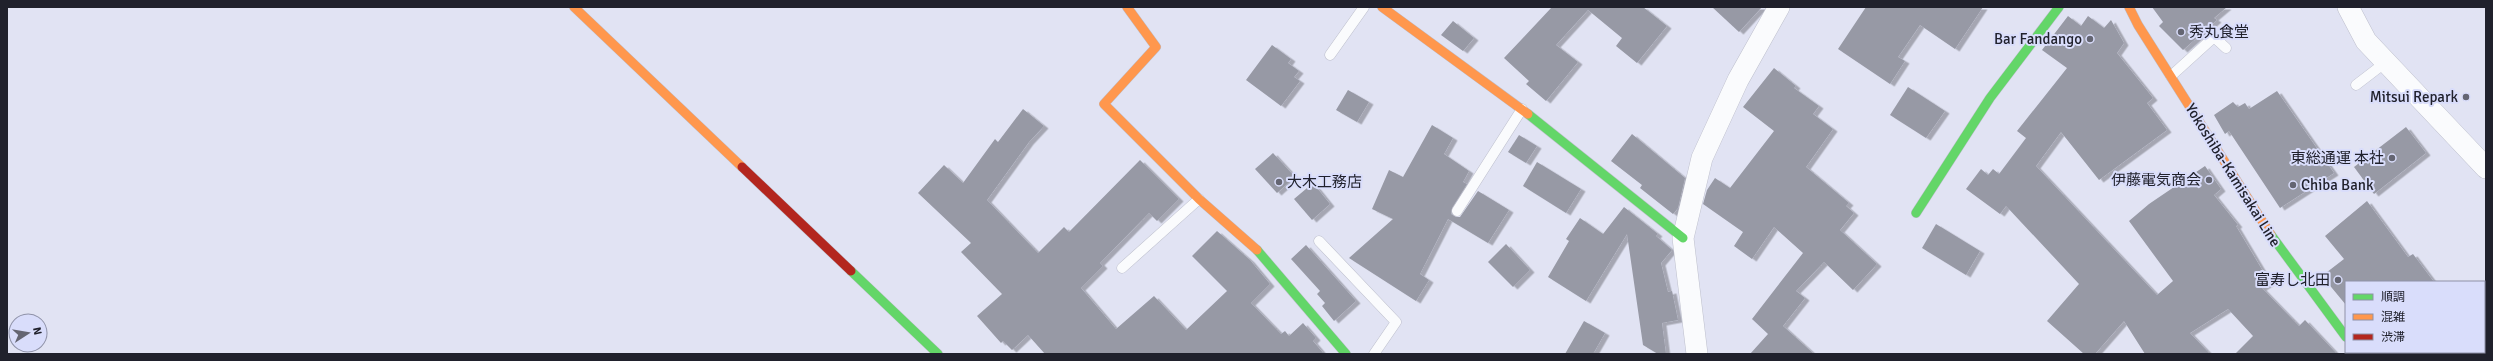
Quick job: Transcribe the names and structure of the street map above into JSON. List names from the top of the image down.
{
  "streets": {
    "street": ["Yokoshiba-Kamisakai Line"]
  },
  "places": [
    "秀丸食堂",
    "Bar Fandango",
    "Mitsui Repark",
    "東総通運 本社",
    "伊藤電気商会",
    "大木工務店",
    "Chiba Bank",
    "富寿し北田"
  ],
  "legend": ["順調", "混雑", "渋滞"],
  "north": "right"
}
